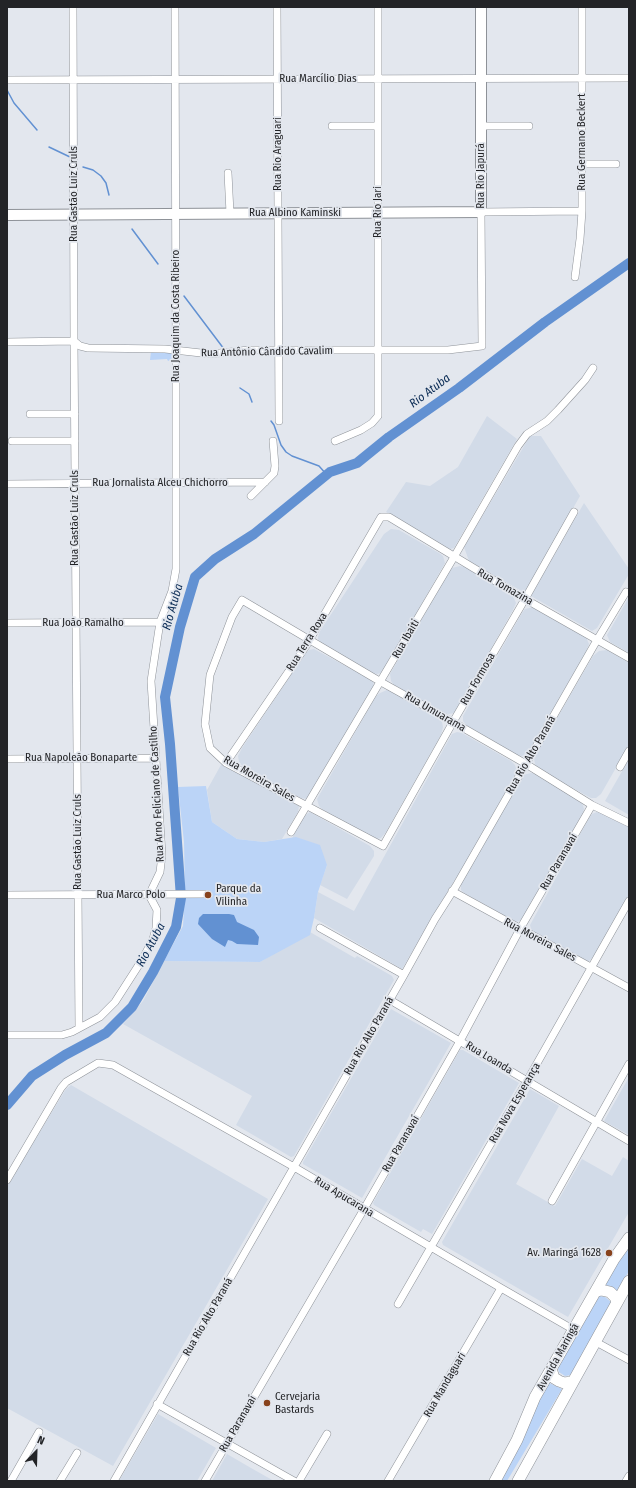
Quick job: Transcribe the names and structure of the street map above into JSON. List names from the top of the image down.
{
  "streets": {
    "main road": ["Avenida Maringá"],
    "street": [
      "Rua Marcílio Dias",
      "Rua Germano Beckert",
      "Rua Rio Araguari",
      "Rua Rio Japurá",
      "Rua Gastão Luiz Cruls",
      "Rua Rio Jari",
      "Rua Albino Kaminski",
      "Rua Joaquim da Costa Ribeiro",
      "Rua Antônio Cândido Cavalim",
      "Rua Jornalista Alceu Chichorro",
      "Rua Tomazina",
      "Rua João Ramalho",
      "Rua Ibaiti",
      "Rua Terra Roxa",
      "Rua Formosa",
      "Rua Umuarama",
      "Rua Rio Alto Paraná",
      "Rua Napoleão Bonaparte",
      "Rua Moreira Sales",
      "Rua Arno Feliciano de Castilho",
      "Rua Paranavaí",
      "Rua Marco Polo",
      "Rua Loanda",
      "Rua Nova Esperança",
      "Rua Apucarana",
      "Rua Mandaguari"
    ]
  },
  "crossings": [
    ["Rua Marcílio Dias", "Rua Germano Beckert"],
    ["Rua Marcílio Dias", "Rua Rio Araguari"],
    ["Rua Marcílio Dias", "Rua Rio Japurá"],
    ["Rua Marcílio Dias", "Rua Gastão Luiz Cruls"],
    ["Rua Marcílio Dias", "Rua Rio Jari"],
    ["Rua Marcílio Dias", "Rua Joaquim da Costa Ribeiro"],
    ["Rua Germano Beckert", "Rua Albino Kaminski"],
    ["Rua Rio Araguari", "Rua Albino Kaminski"],
    ["Rua Rio Araguari", "Rua Antônio Cândido Cavalim"],
    ["Rua Rio Japurá", "Rua Albino Kaminski"],
    ["Rua Rio Japurá", "Rua Antônio Cândido Cavalim"],
    ["Rua Gastão Luiz Cruls", "Rua Albino Kaminski"],
    ["Rua Gastão Luiz Cruls", "Rua Antônio Cândido Cavalim"],
    ["Rua Gastão Luiz Cruls", "Rua Jornalista Alceu Chichorro"],
    ["Rua Gastão Luiz Cruls", "Rua João Ramalho"],
    ["Rua Gastão Luiz Cruls", "Rua Napoleão Bonaparte"],
    ["Rua Gastão Luiz Cruls", "Rua Marco Polo"],
    ["Rua Rio Jari", "Rua Albino Kaminski"],
    ["Rua Rio Jari", "Rua Antônio Cândido Cavalim"],
    ["Rua Albino Kaminski", "Rua Joaquim da Costa Ribeiro"],
    ["Rua Joaquim da Costa Ribeiro", "Rua Antônio Cândido Cavalim"],
    ["Rua Joaquim da Costa Ribeiro", "Rua Jornalista Alceu Chichorro"],
    ["Rua Joaquim da Costa Ribeiro", "Rua João Ramalho"],
    ["Rua Joaquim da Costa Ribeiro", "Rua Arno Feliciano de Castilho"],
    ["Rua Tomazina", "Rua Ibaiti"],
    ["Rua Tomazina", "Rua Terra Roxa"],
    ["Rua Tomazina", "Rua Formosa"],
    ["Rua Tomazina", "Rua Rio Alto Paraná"],
    ["Rua João Ramalho", "Rua Arno Feliciano de Castilho"],
    ["Rua Ibaiti", "Rua Umuarama"],
    ["Rua Ibaiti", "Rua Moreira Sales"],
    ["Rua Terra Roxa", "Rua Umuarama"],
    ["Rua Terra Roxa", "Rua Moreira Sales"],
    ["Rua Formosa", "Rua Umuarama"],
    ["Rua Formosa", "Rua Moreira Sales"],
    ["Rua Umuarama", "Rua Rio Alto Paraná"],
    ["Rua Umuarama", "Rua Moreira Sales"],
    ["Rua Umuarama", "Rua Paranavaí"],
    ["Rua Rio Alto Paraná", "Rua Moreira Sales"],
    ["Rua Rio Alto Paraná", "Rua Loanda"],
    ["Rua Rio Alto Paraná", "Rua Apucarana"],
    ["Rua Napoleão Bonaparte", "Rua Arno Feliciano de Castilho"],
    ["Rua Moreira Sales", "Rua Paranavaí"],
    ["Rua Moreira Sales", "Rua Nova Esperança"],
    ["Rua Arno Feliciano de Castilho", "Rua Marco Polo"],
    ["Rua Paranavaí", "Rua Loanda"],
    ["Rua Paranavaí", "Rua Apucarana"],
    ["Rua Loanda", "Rua Nova Esperança"],
    ["Rua Nova Esperança", "Rua Apucarana"],
    ["Rua Apucarana", "Avenida Maringá"],
    ["Rua Apucarana", "Rua Mandaguari"]
  ],
  "water": ["Rio Atuba"],
  "places": ["Parque da Vilinha", "Av. Maringá 1628", "Cervejaria Bastards"],
  "north": "top right"
}
